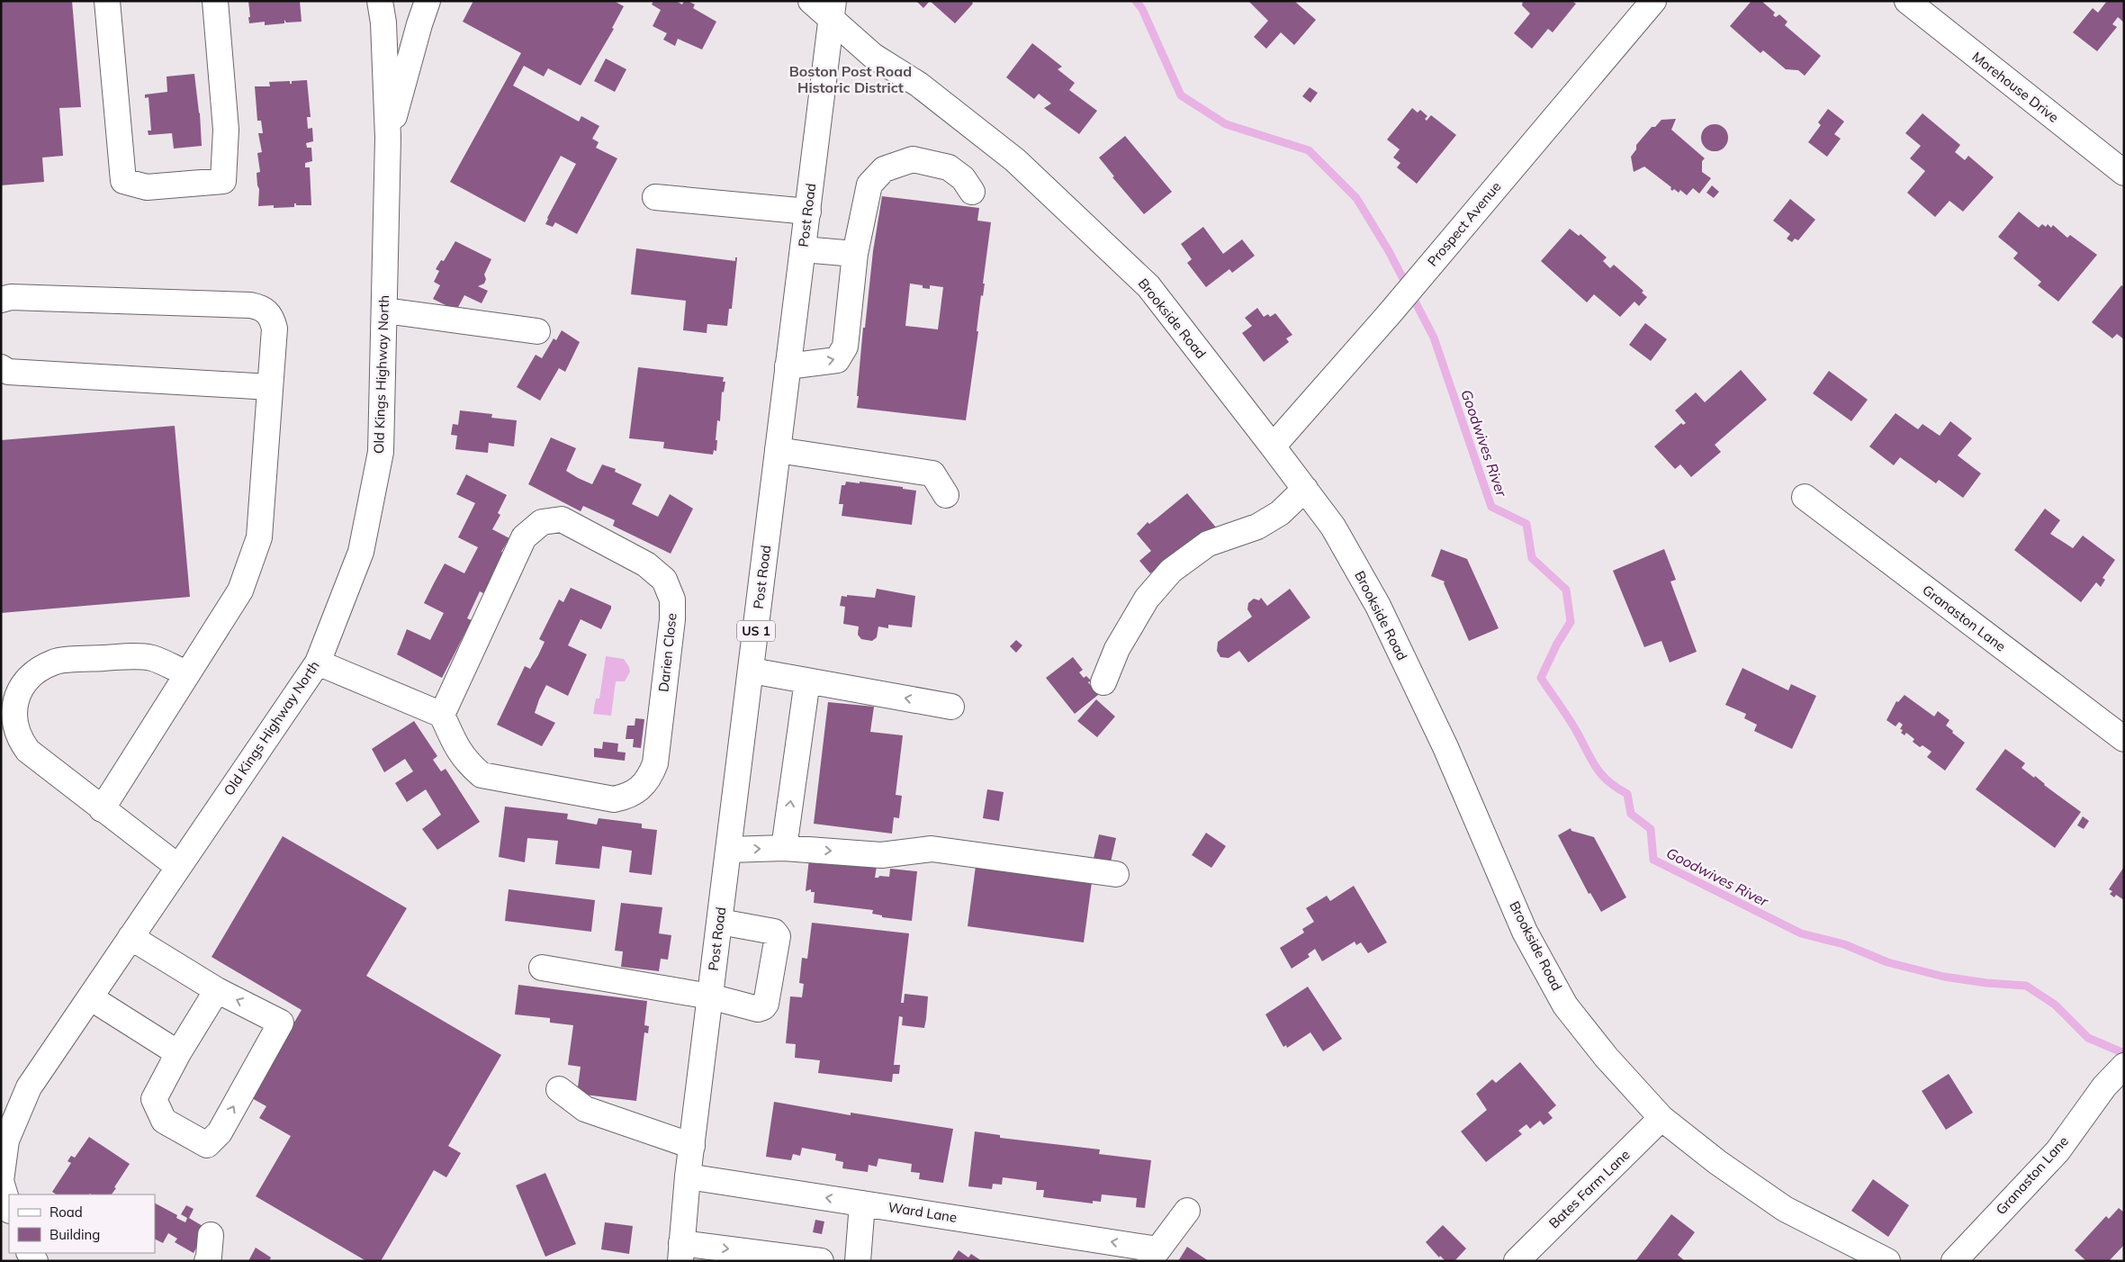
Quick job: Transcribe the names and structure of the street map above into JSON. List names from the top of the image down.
{
  "streets": {
    "street": [
      "Morehouse Drive",
      "Post Road",
      "Prospect Avenue",
      "Brookside Road",
      "Old Kings Highway North",
      "Granaston Lane",
      "US 1",
      "Darien Close",
      "Bates Farm Lane",
      "Ward Lane"
    ]
  },
  "crossings": [
    ["Post Road", "Brookside Road"],
    ["Post Road", "Ward Lane"],
    ["Prospect Avenue", "Brookside Road"],
    ["Brookside Road", "Bates Farm Lane"]
  ],
  "one_way": ["Ward Lane"],
  "districts": ["Boston Post Road Historic District"],
  "water": ["Goodwives River"],
  "legend": ["Road", "Building"]
}
